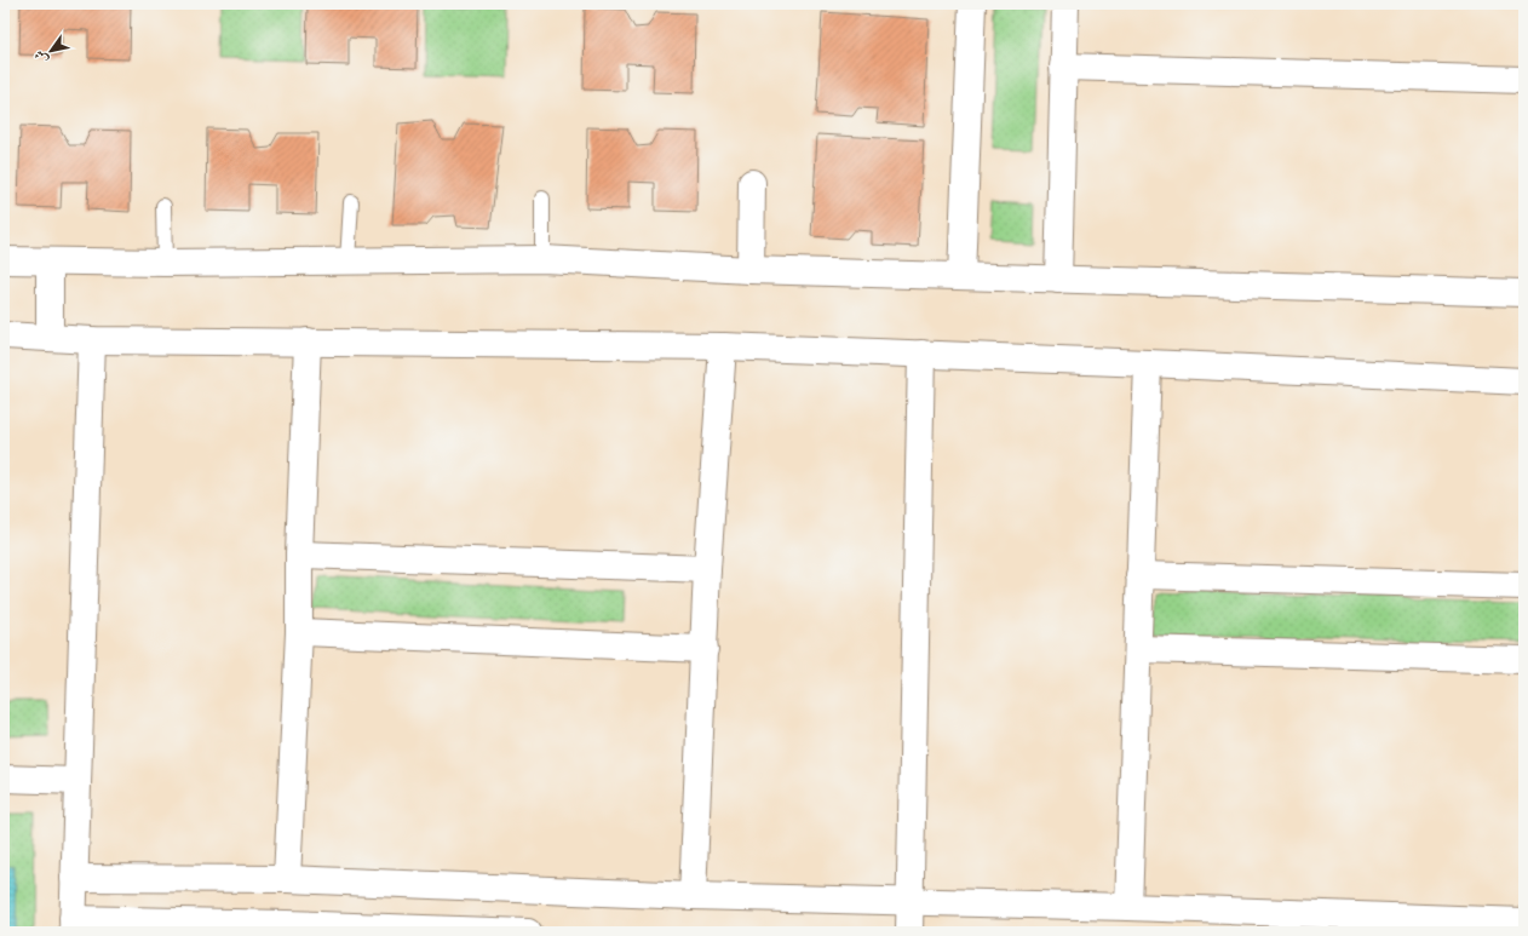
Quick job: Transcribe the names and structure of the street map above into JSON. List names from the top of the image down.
{
  "north": "bottom left"
}
